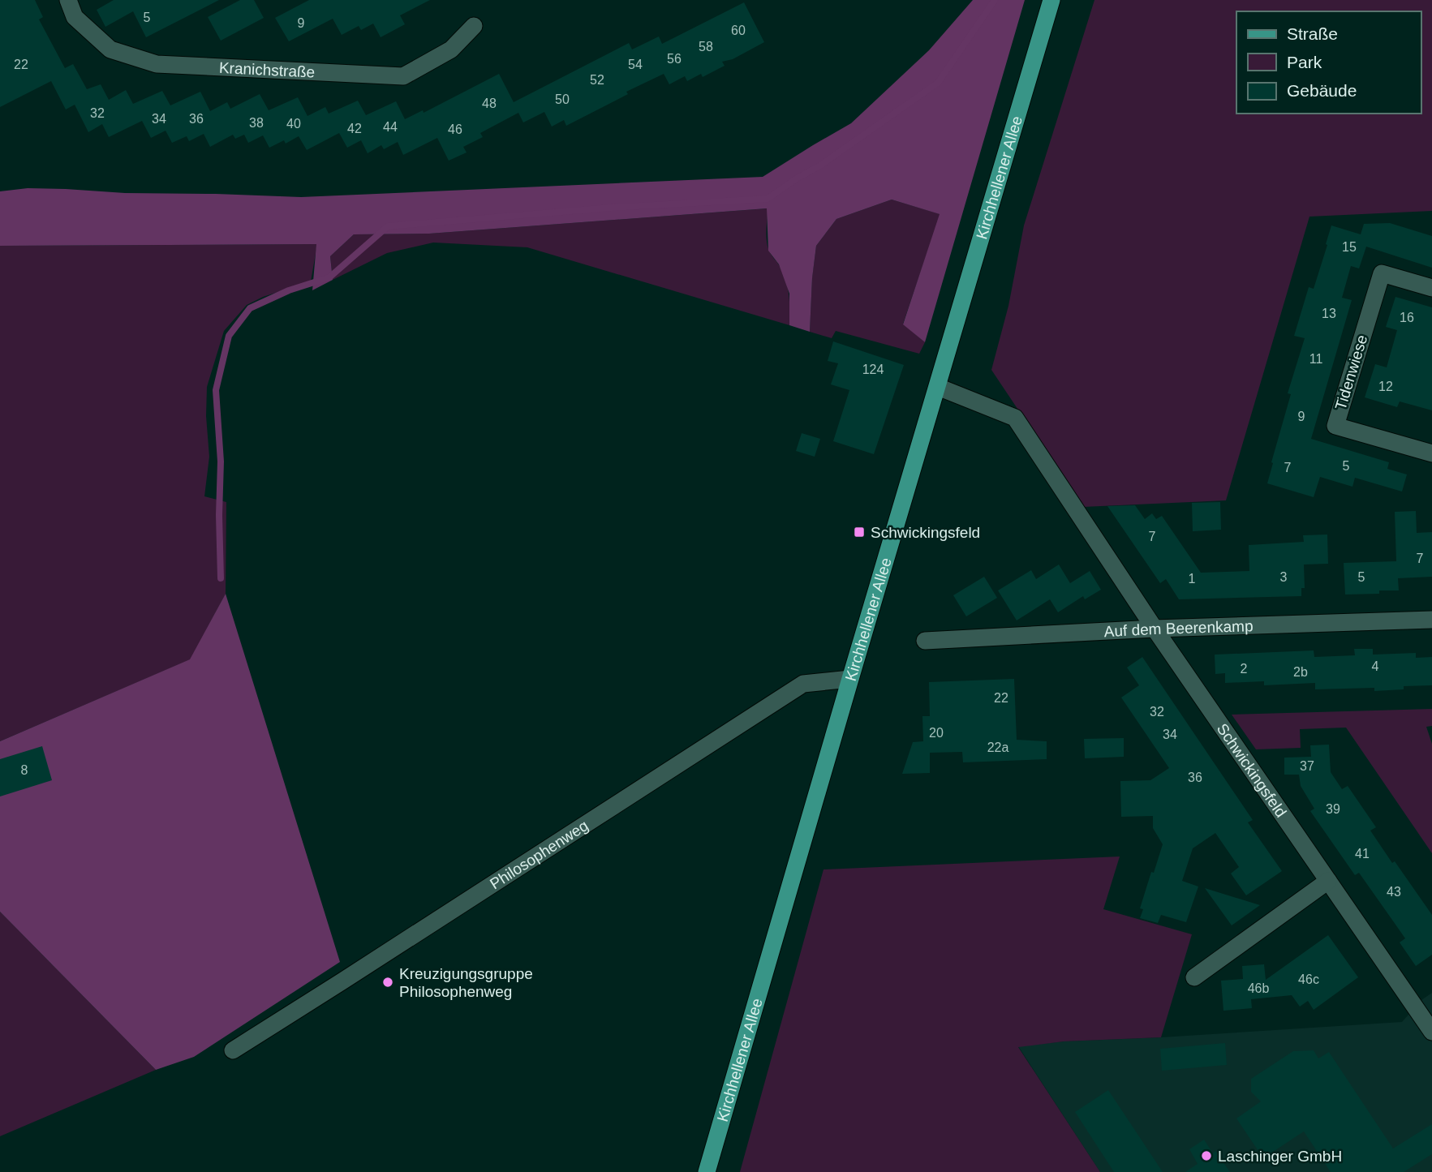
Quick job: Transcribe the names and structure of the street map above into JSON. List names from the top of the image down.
{
  "streets": {
    "main road": ["Kirchhellener Allee"],
    "street": [
      "Kranichstraße",
      "Tidenwiese",
      "Auf dem Beerenkamp",
      "Schwickingsfeld",
      "Philosophenweg"
    ]
  },
  "crossings": [
    ["Kirchhellener Allee", "Schwickingsfeld"],
    ["Kirchhellener Allee", "Philosophenweg"],
    ["Auf dem Beerenkamp", "Schwickingsfeld"]
  ],
  "places": {
    "transit": ["Schwickingsfeld"],
    "other": ["Kreuzigungsgruppe Philosophenweg", "Laschinger GmbH"]
  },
  "house_numbers": [
    "5",
    "9",
    "60",
    "58",
    "56",
    "22",
    "54",
    "52",
    "50",
    "48",
    "32",
    "34",
    "36",
    "38",
    "40",
    "44",
    "42",
    "46",
    "15",
    "13",
    "16",
    "11",
    "124",
    "12",
    "9",
    "5",
    "7",
    "7",
    "7",
    "3",
    "5",
    "1",
    "4",
    "2",
    "2b",
    "22",
    "32",
    "20",
    "34",
    "22a",
    "37",
    "8",
    "36",
    "39",
    "41",
    "43",
    "46c",
    "46b"
  ],
  "legend": ["Straße", "Park", "Gebäude"]
}
